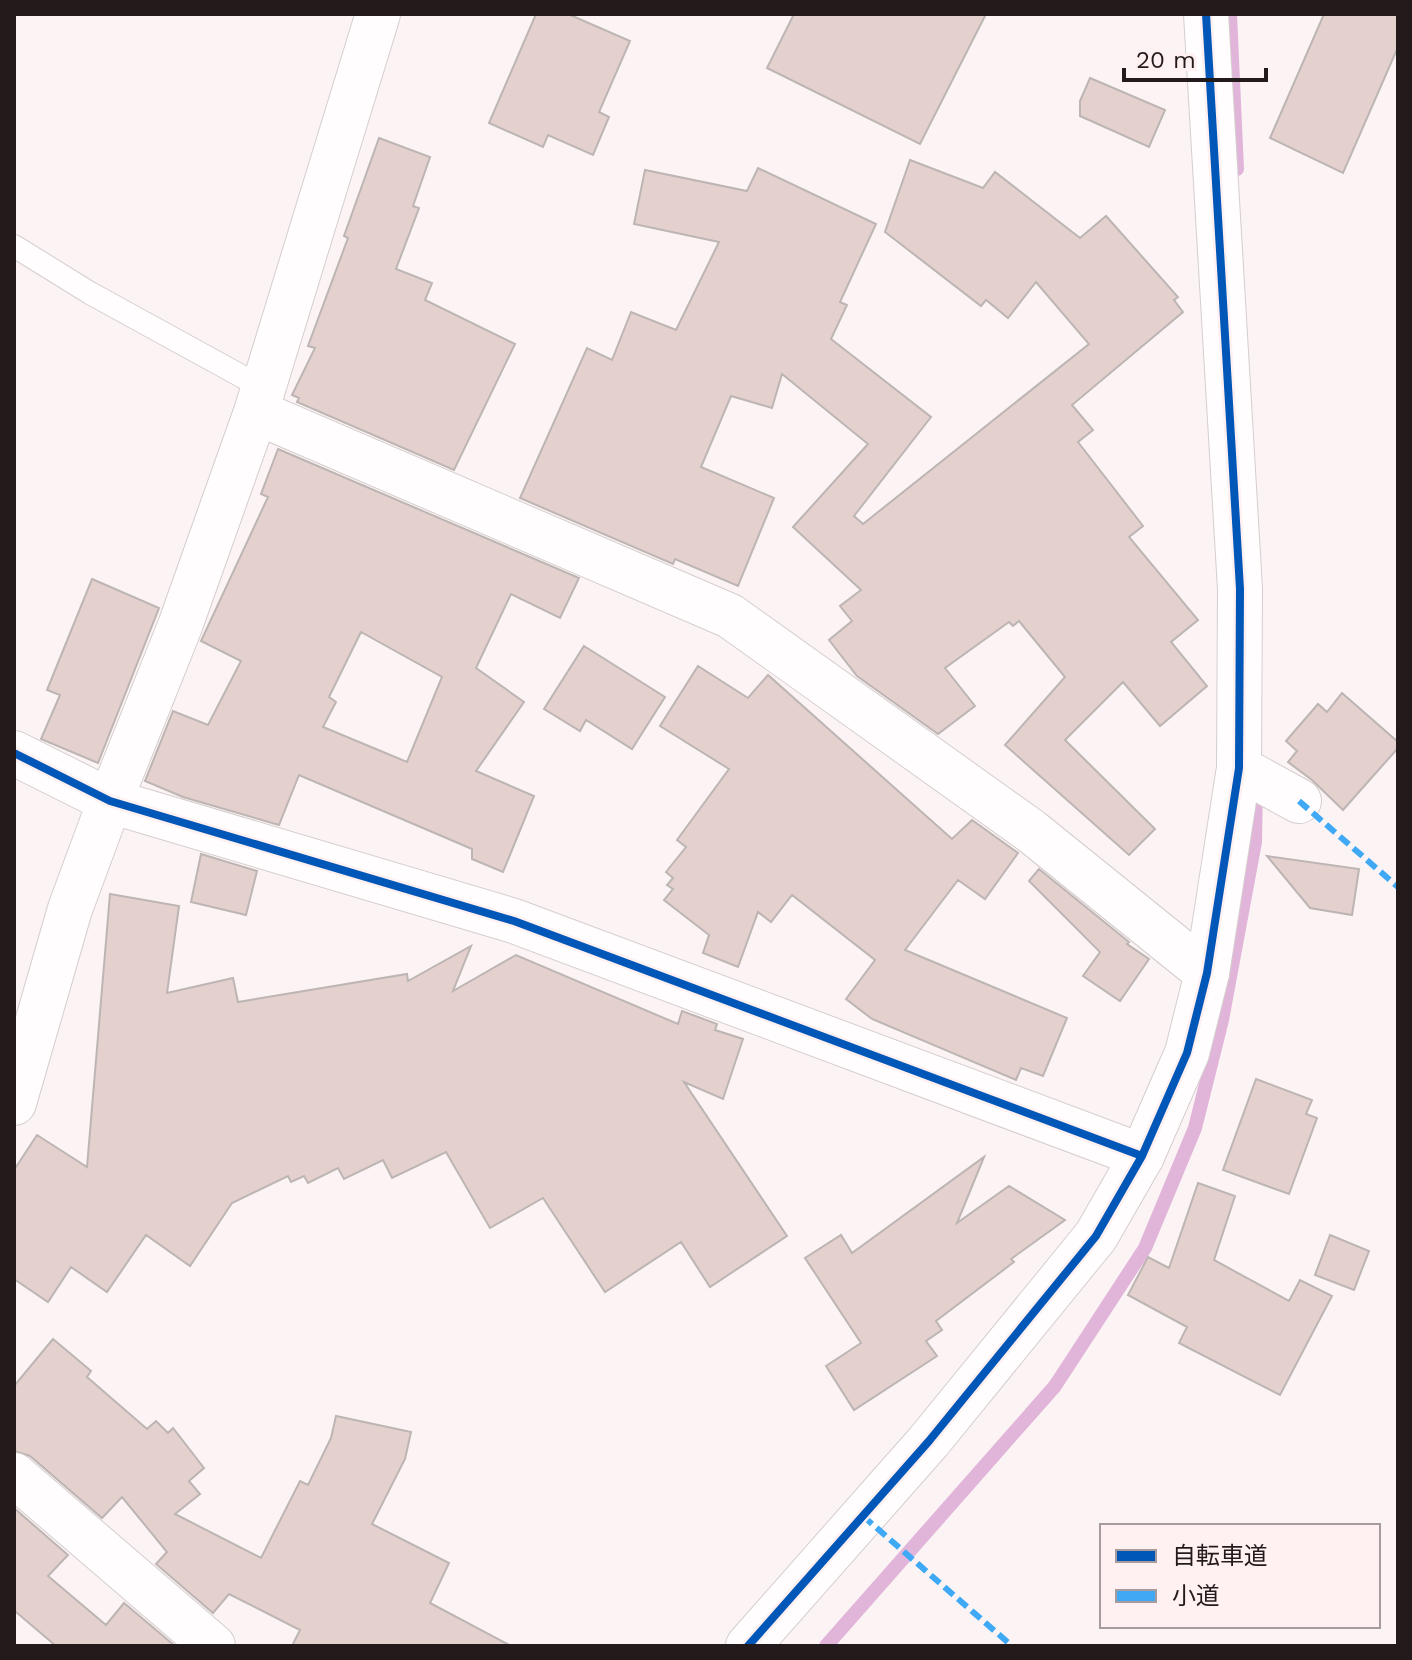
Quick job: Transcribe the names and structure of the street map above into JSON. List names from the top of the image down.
{
  "legend": ["自転車道", "小道"],
  "scale_bar": "20 m"
}
